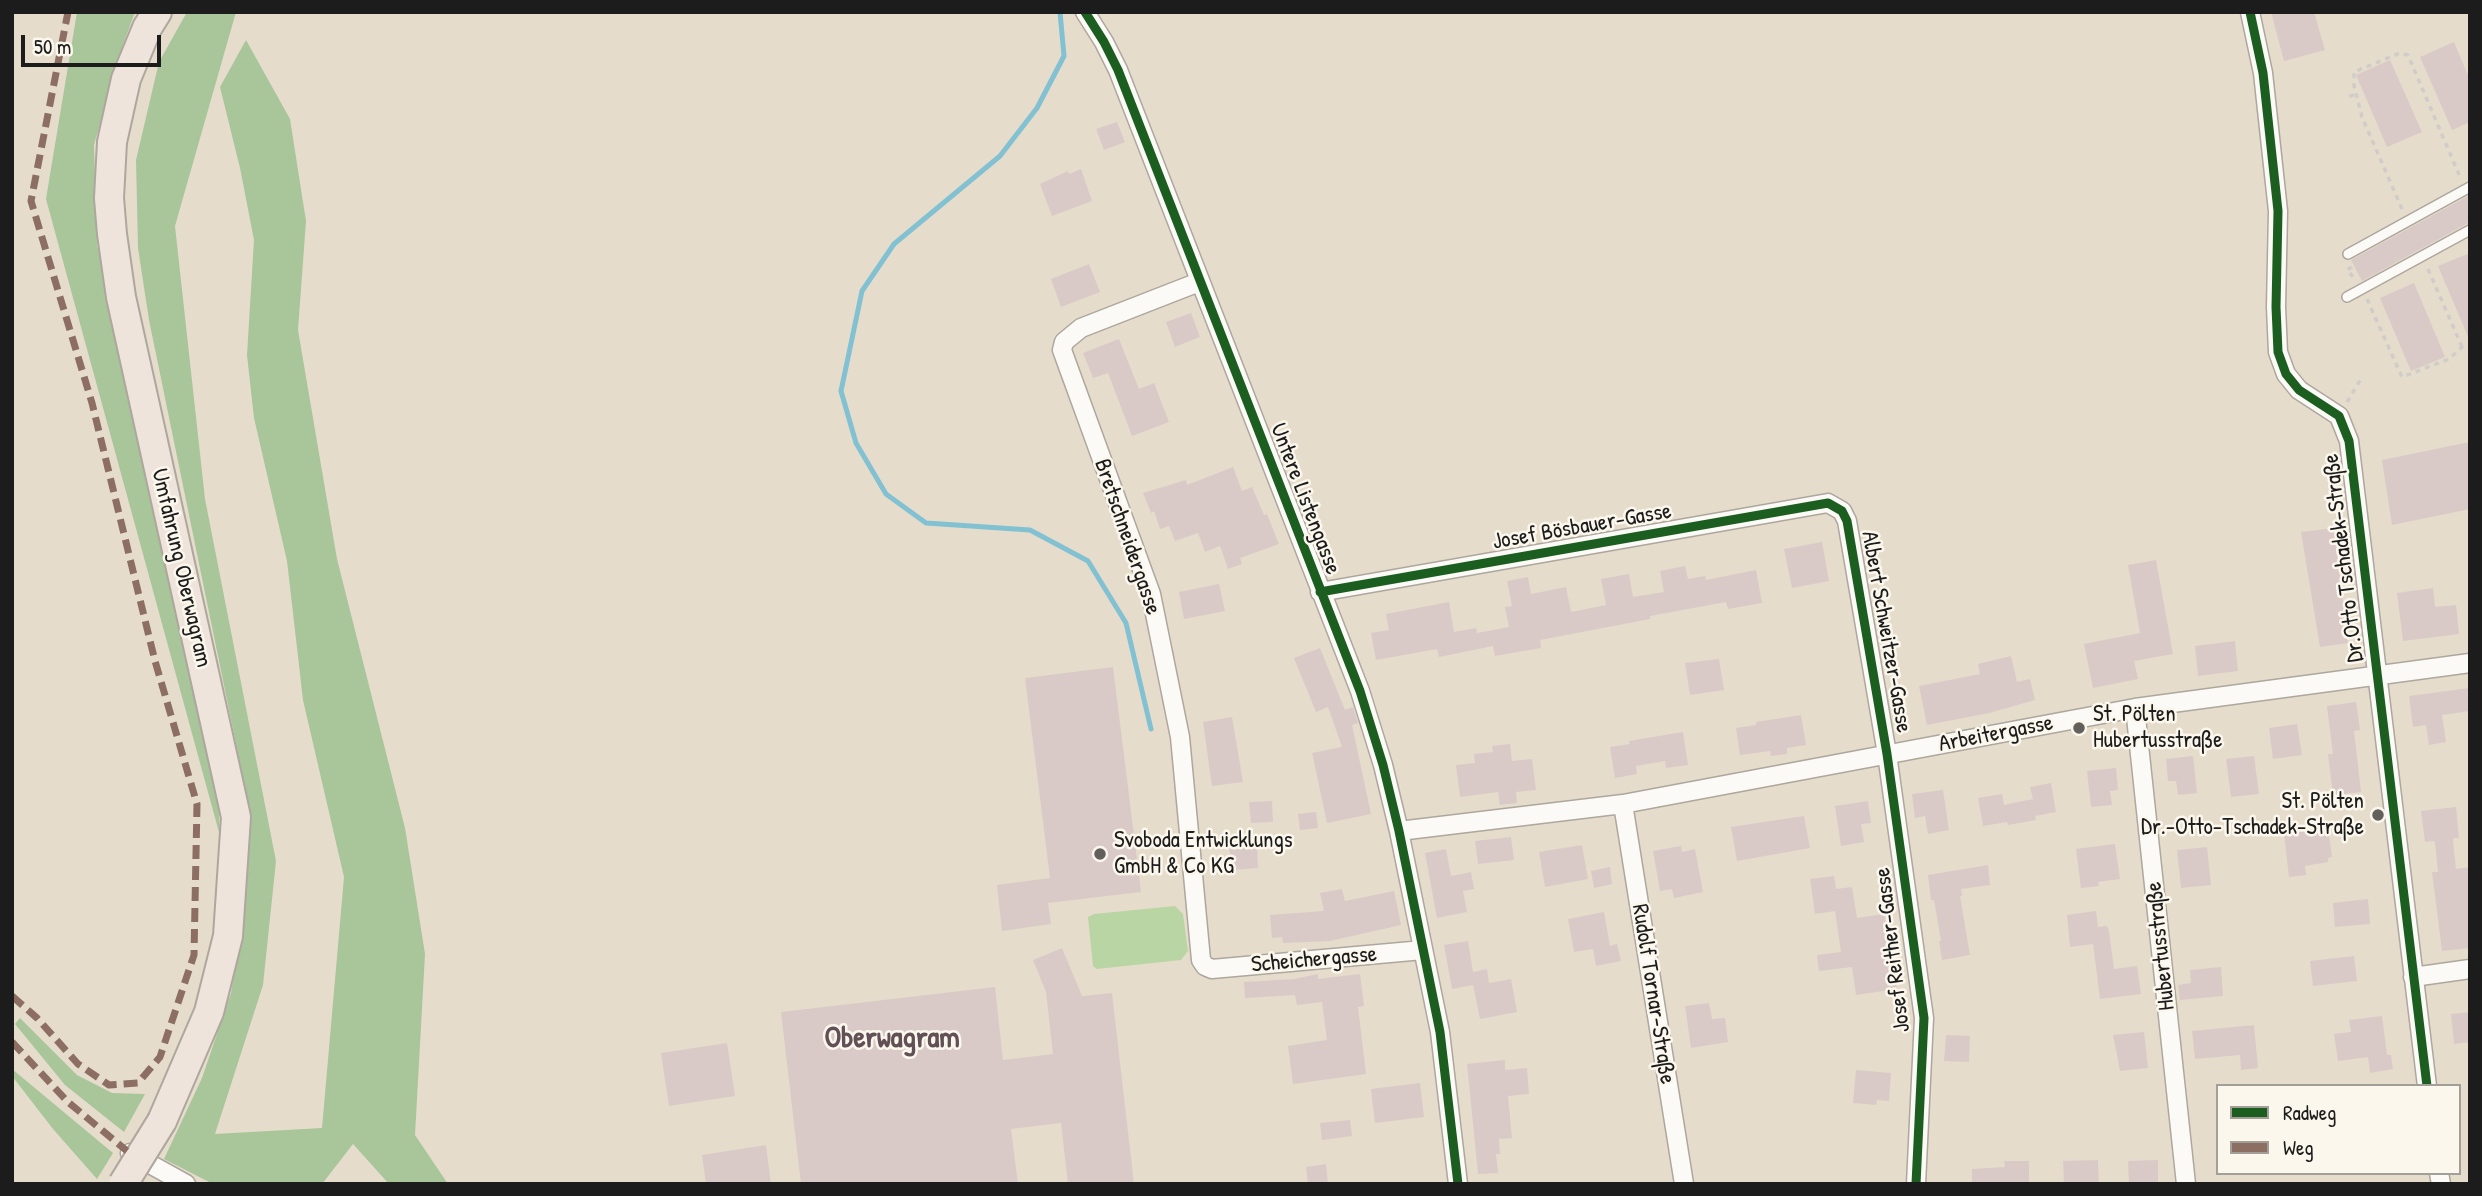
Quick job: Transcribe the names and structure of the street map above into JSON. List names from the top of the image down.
{
  "streets": {
    "main road": ["Umfahrung Oberwagram"],
    "street": [
      "Untere Listengasse",
      "Josef Bösbauer-Gasse",
      "Bretschneidergasse",
      "Dr.Otto Tschadek-Straße",
      "Albert Schweitzer-Gasse",
      "Arbeitergasse",
      "Hubertusstraße",
      "Josef Reither-Gasse",
      "Scheichergasse",
      "Rudolf Tornar-Straße"
    ]
  },
  "crossings": [
    ["Untere Listengasse", "Josef Bösbauer-Gasse"],
    ["Untere Listengasse", "Bretschneidergasse"],
    ["Untere Listengasse", "Arbeitergasse"],
    ["Untere Listengasse", "Scheichergasse"],
    ["Josef Bösbauer-Gasse", "Albert Schweitzer-Gasse"],
    ["Bretschneidergasse", "Scheichergasse"],
    ["Dr.Otto Tschadek-Straße", "Arbeitergasse"],
    ["Albert Schweitzer-Gasse", "Arbeitergasse"],
    ["Albert Schweitzer-Gasse", "Josef Reither-Gasse"],
    ["Arbeitergasse", "Hubertusstraße"],
    ["Arbeitergasse", "Josef Reither-Gasse"],
    ["Arbeitergasse", "Rudolf Tornar-Straße"]
  ],
  "districts": ["Oberwagram"],
  "places": ["St. Pölten Hubertusstraße", "St. Pölten Dr.-Otto-Tschadek-Straße", "Svoboda Entwicklungs GmbH & Co KG"],
  "legend": ["Radweg", "Weg"],
  "scale_bar": "50 m"
}
